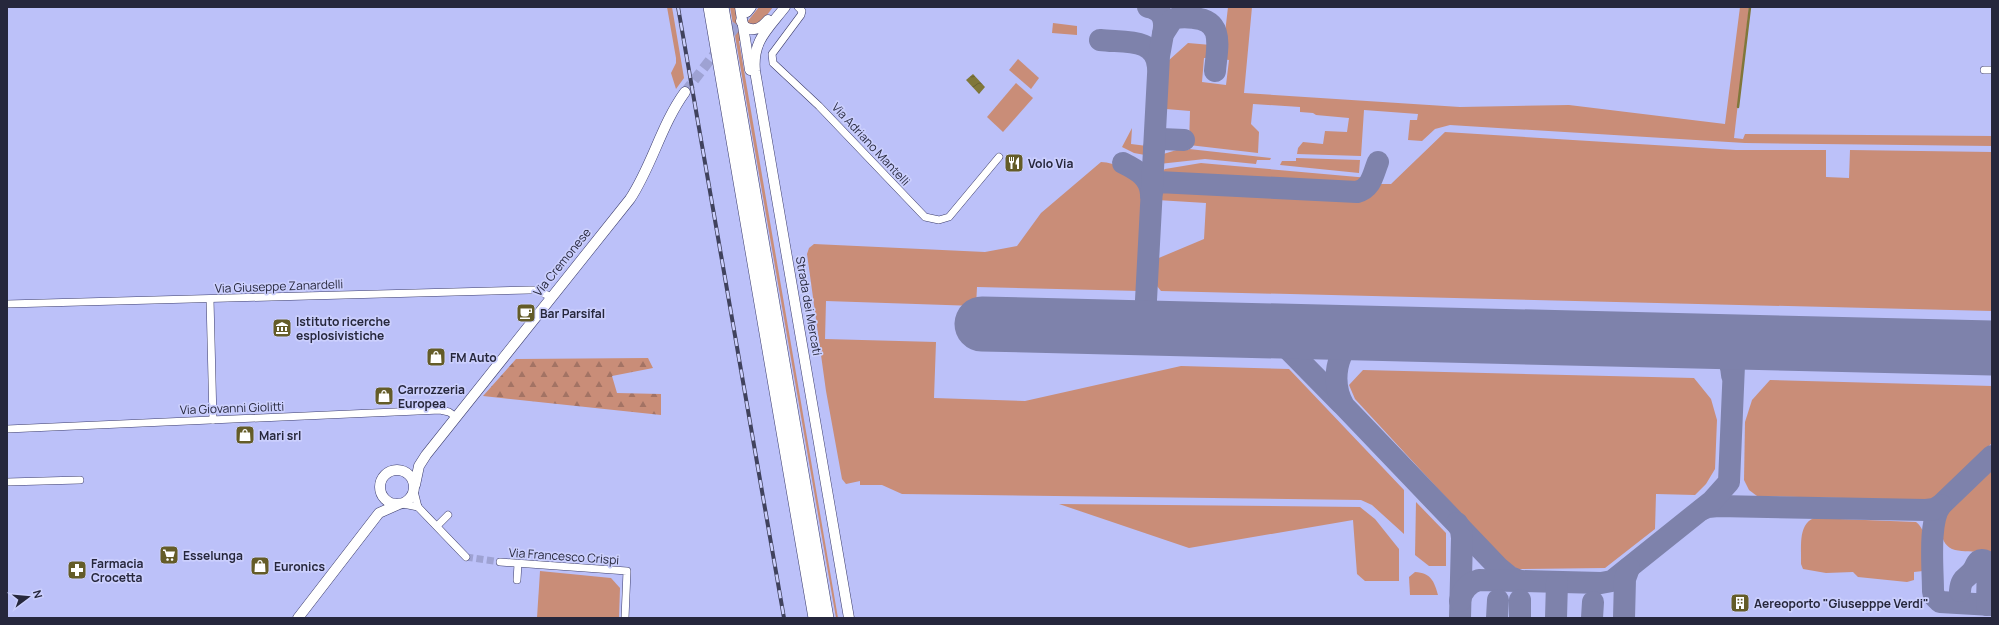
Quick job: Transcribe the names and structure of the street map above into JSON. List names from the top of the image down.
{
  "streets": {
    "street": [
      "Via Adriano Mantelli",
      "Via Cremonese",
      "Via Giuseppe Zanardelli",
      "Strada dei Mercati",
      "Via Giovanni Giolitti",
      "Via Francesco Crispi"
    ]
  },
  "crossings": [
    ["Via Cremonese", "Via Giuseppe Zanardelli"],
    ["Via Cremonese", "Via Giovanni Giolitti"]
  ],
  "places": {
    "restaurant": ["Volo Via"],
    "cafe": ["Bar Parsifal"],
    "museum": ["Istituto ricerche esplosivistiche"],
    "shop": [
      "FM Auto",
      "Carrozzeria Europea",
      "Mari srl",
      "Euronics"
    ],
    "supermarket": ["Esselunga"],
    "pharmacy": ["Farmacia Crocetta"],
    "building": ["Aereoporto \"Giusepppe Verdi\""]
  },
  "north": "right"
}
